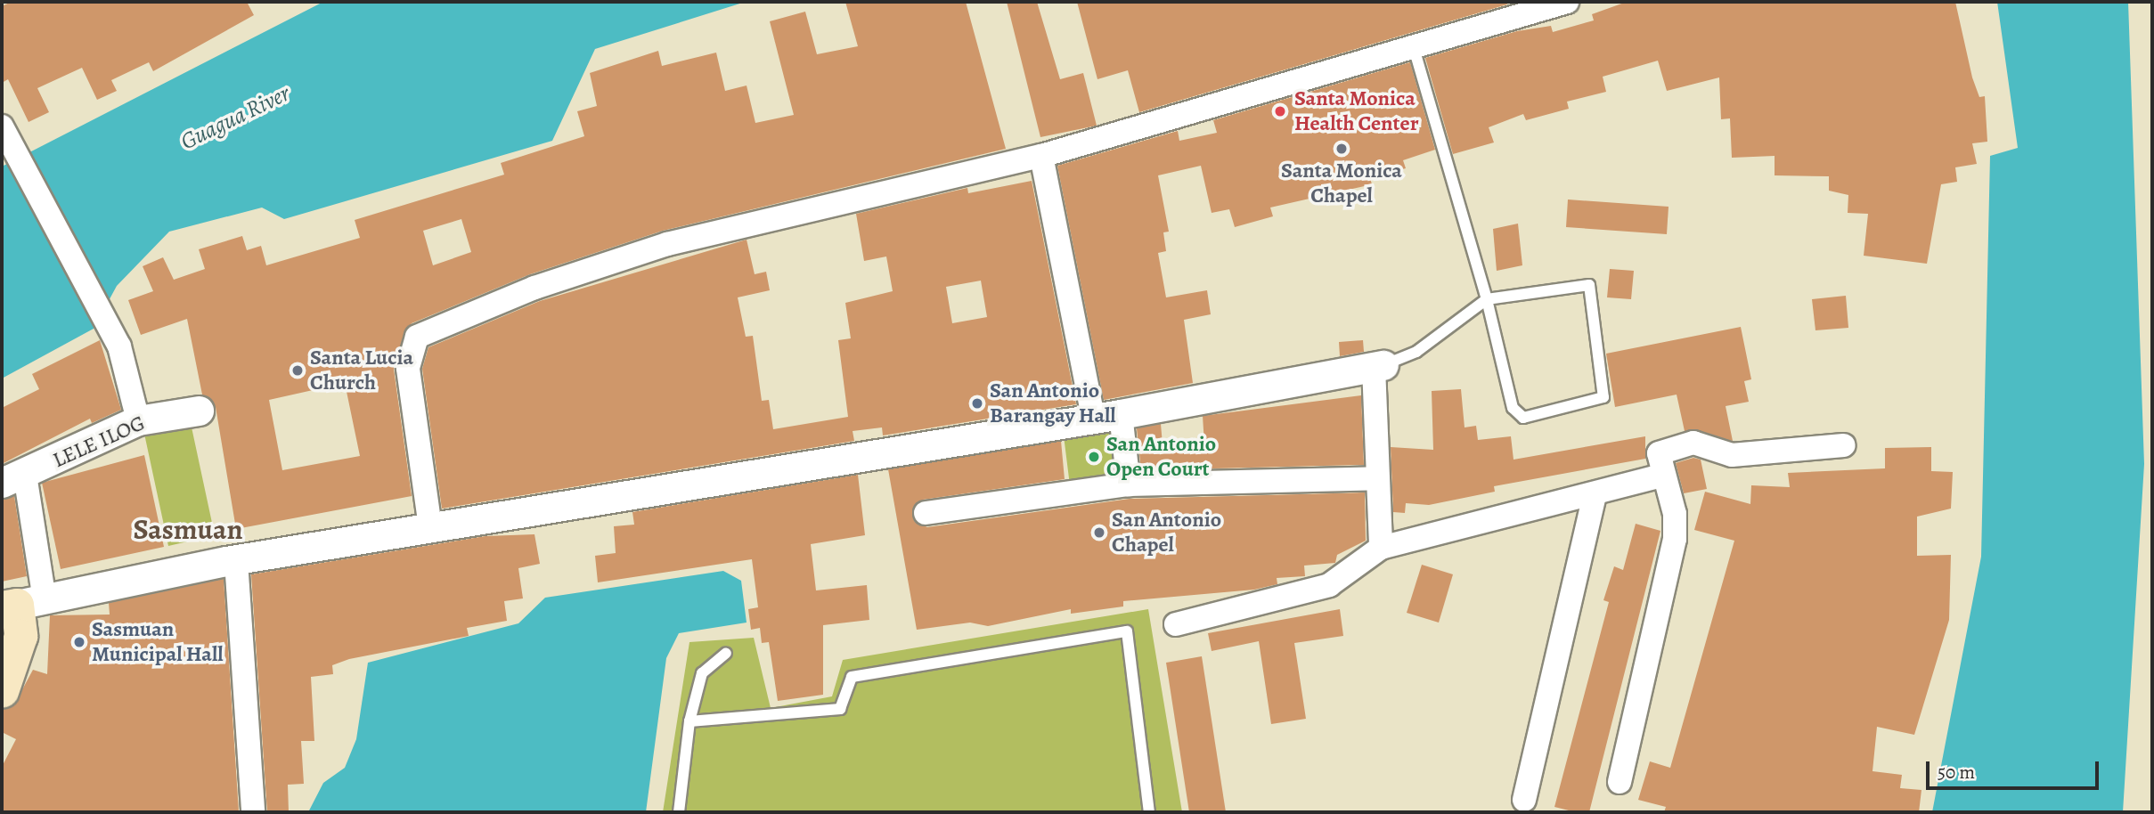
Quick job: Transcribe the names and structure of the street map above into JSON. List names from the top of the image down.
{
  "streets": {
    "street": ["LELE ILOG"]
  },
  "districts": ["Sasmuan"],
  "water": ["Guagua River"],
  "places": [
    "Santa Monica Health Center",
    "Santa Monica Chapel",
    "Santa Lucia Church",
    "San Antonio Barangay Hall",
    "San Antonio Open Court",
    "San Antonio Chapel",
    "Sasmuan Municipal Hall"
  ],
  "scale_bar": "50 m"
}
